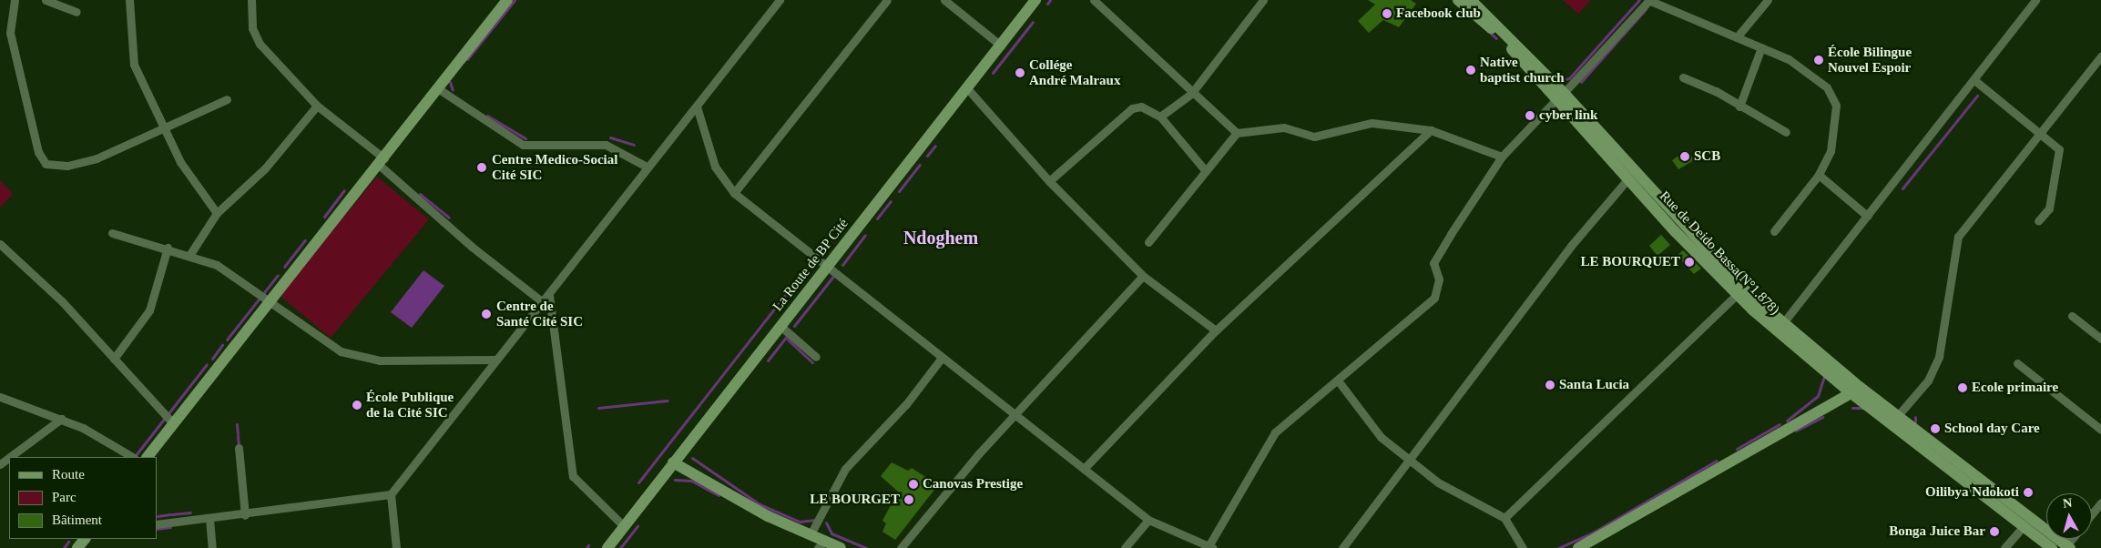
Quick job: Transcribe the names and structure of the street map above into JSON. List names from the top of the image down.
{
  "streets": {
    "street": ["Rue de Deido Bassa(N°1.878)", "La Route de BP Cité"]
  },
  "districts": ["Ndoghem"],
  "places": [
    "Facebook club",
    "École Bilingue Nouvel Espoir",
    "Native baptist church",
    "Collége André Malraux",
    "cyber link",
    "SCB",
    "Centre Medico-Social Cité SIC",
    "LE BOURQUET",
    "Centre de Santé Cité SIC",
    "Santa Lucia",
    "Ecole primaire",
    "École Publique de la Cité SIC",
    "School day Care",
    "Canovas Prestige",
    "Oilibya Ndokoti",
    "LE BOURGET",
    "Bonga Juice Bar"
  ],
  "legend": ["Route", "Parc", "Bâtiment"],
  "north": "top"
}
